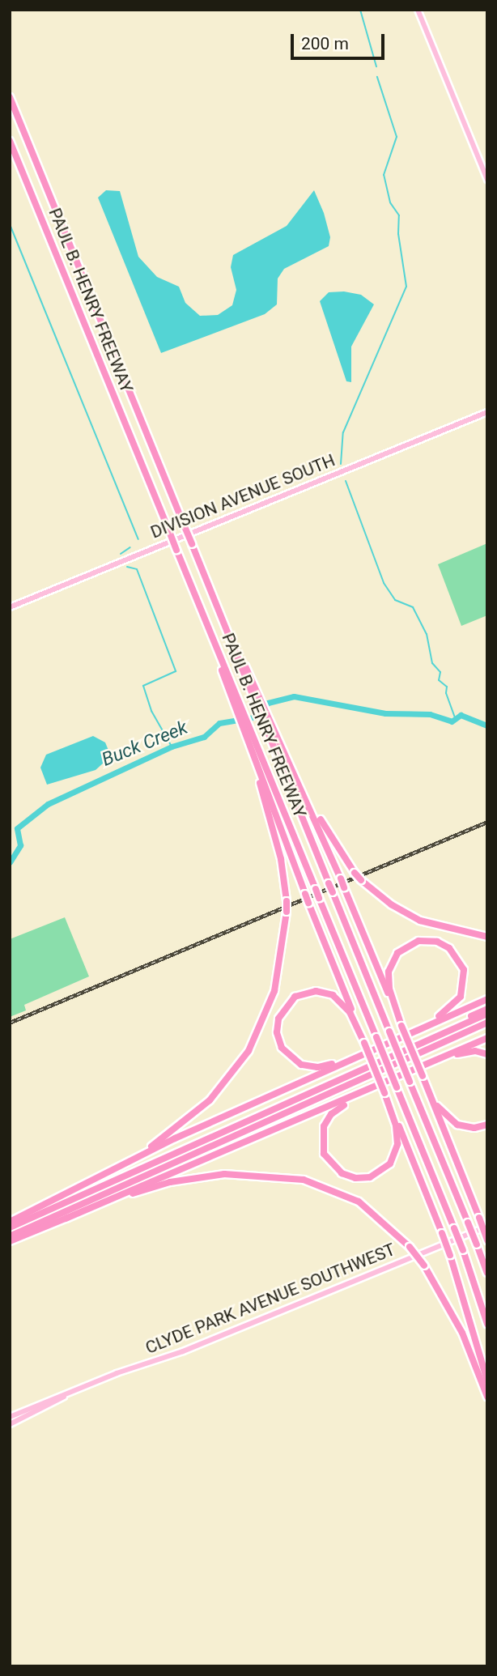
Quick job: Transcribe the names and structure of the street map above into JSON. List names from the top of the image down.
{
  "streets": {
    "highway": ["PAUL B. HENRY FREEWAY"],
    "main road": ["DIVISION AVENUE SOUTH", "CLYDE PARK AVENUE SOUTHWEST"]
  },
  "water": ["Buck Creek"],
  "scale_bar": "200 m"
}
